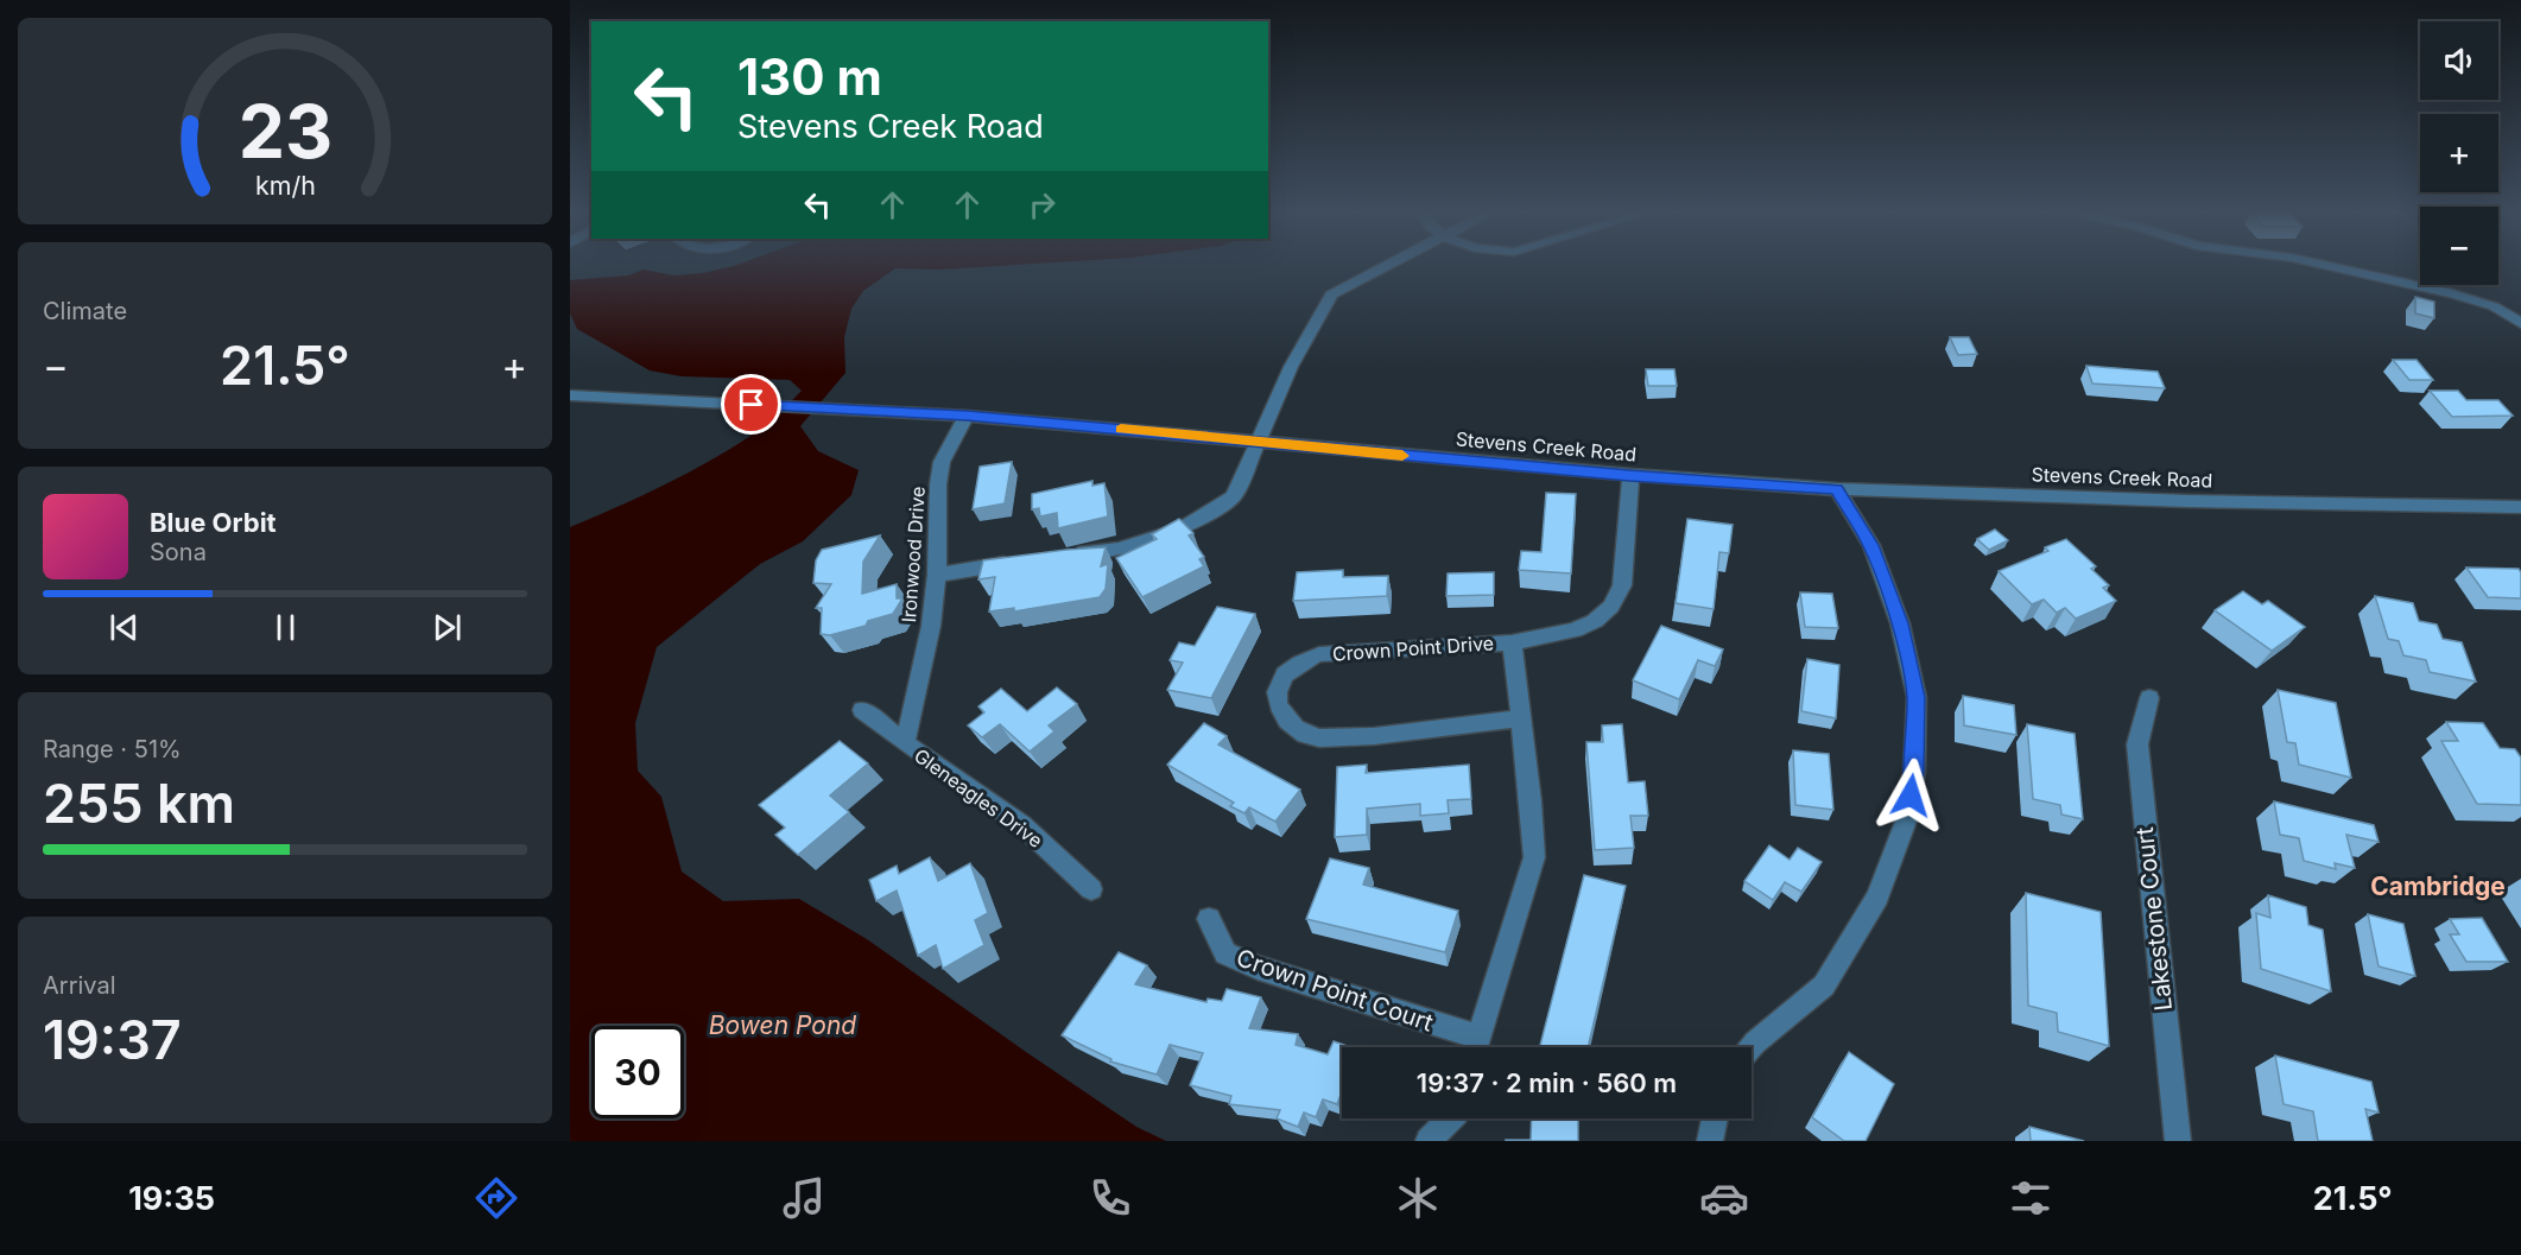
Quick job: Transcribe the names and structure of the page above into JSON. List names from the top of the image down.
{
  "streets": {
    "street": [
      "Stevens Creek Road",
      "Ironwood Drive",
      "Crown Point Drive",
      "Gleneagles Drive",
      "Lakestone Court",
      "Crown Point Court"
    ]
  },
  "crossings": [
    ["Stevens Creek Road", "Ironwood Drive"],
    ["Stevens Creek Road", "Crown Point Drive"],
    ["Ironwood Drive", "Gleneagles Drive"]
  ],
  "districts": ["Cambridge"],
  "water": ["Bowen Pond"],
  "page": {
    "map_buttons": ["+", "−"],
    "turn": ["130 m", "Stevens Creek Road"],
    "tile": [
      "Climate",
      ["Range · 51%", "255 km"],
      ["Arrival", "19:37"]
    ],
    "heat": ["−", "21.5°", "+"],
    "song": ["Blue Orbit", "Sona"],
    "limit": "30",
    "trip": "19:37 · 2 min · 560 m",
    "tabs": ["19:35", "21.5°"],
    "gauge": ["23", "km/h"]
  }
}
